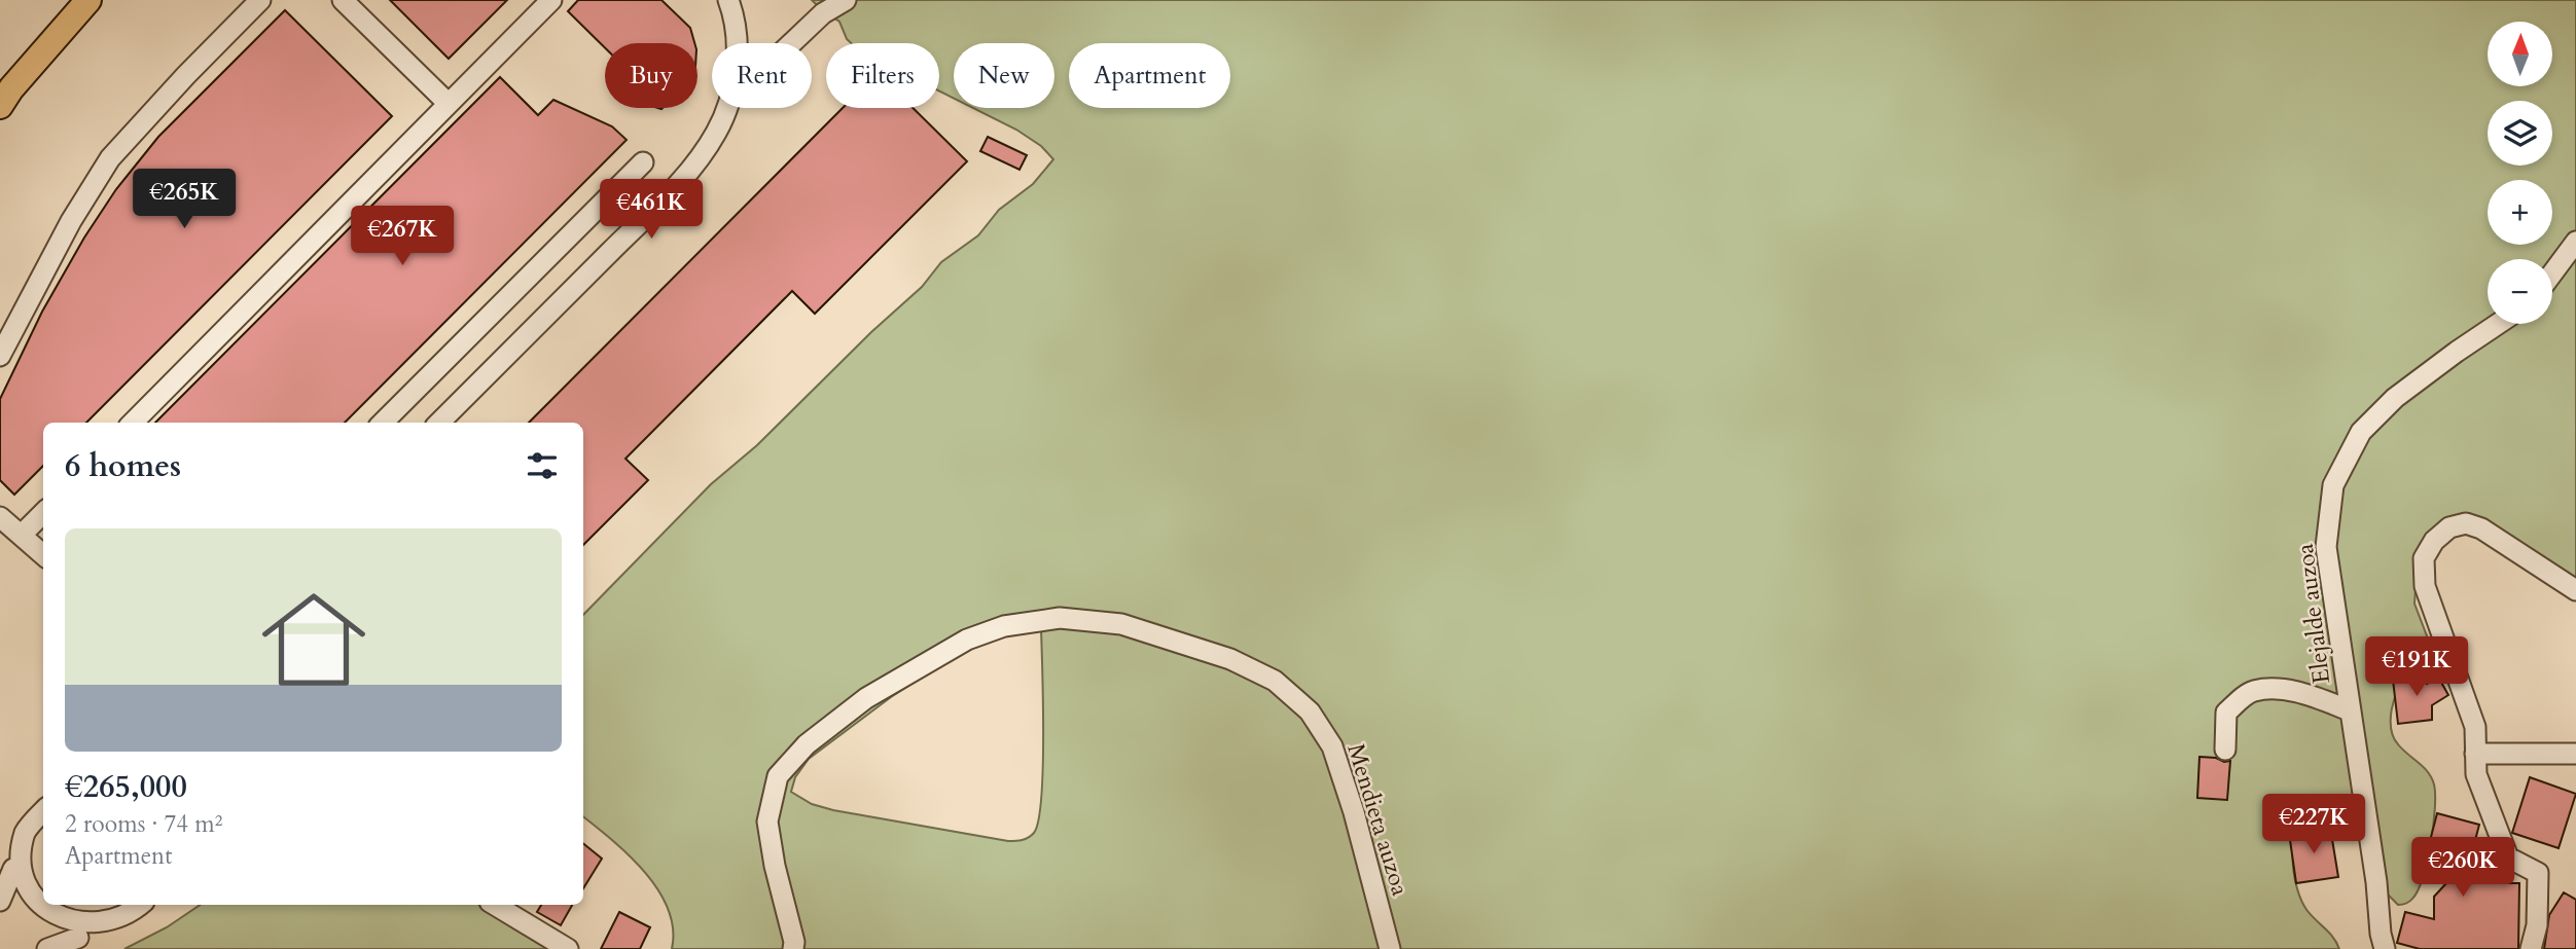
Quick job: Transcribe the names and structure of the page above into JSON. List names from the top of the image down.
{
  "streets": {
    "street": ["Elejalde auzoa", "Mendieta auzoa"]
  },
  "north": "top",
  "page": {
    "map_buttons": ["+", "−"],
    "chip": [
      "Buy",
      "Rent",
      "Filters",
      "New",
      "Apartment"
    ],
    "price": [
      "€265K",
      "€461K",
      "€267K",
      "€191K",
      "€227K",
      "€260K"
    ],
    "heading": "6 homes",
    "list": [
      {
        "name": "€265,000",
        "note": "2 rooms · 74 m² · Apartment"
      }
    ]
  }
}
